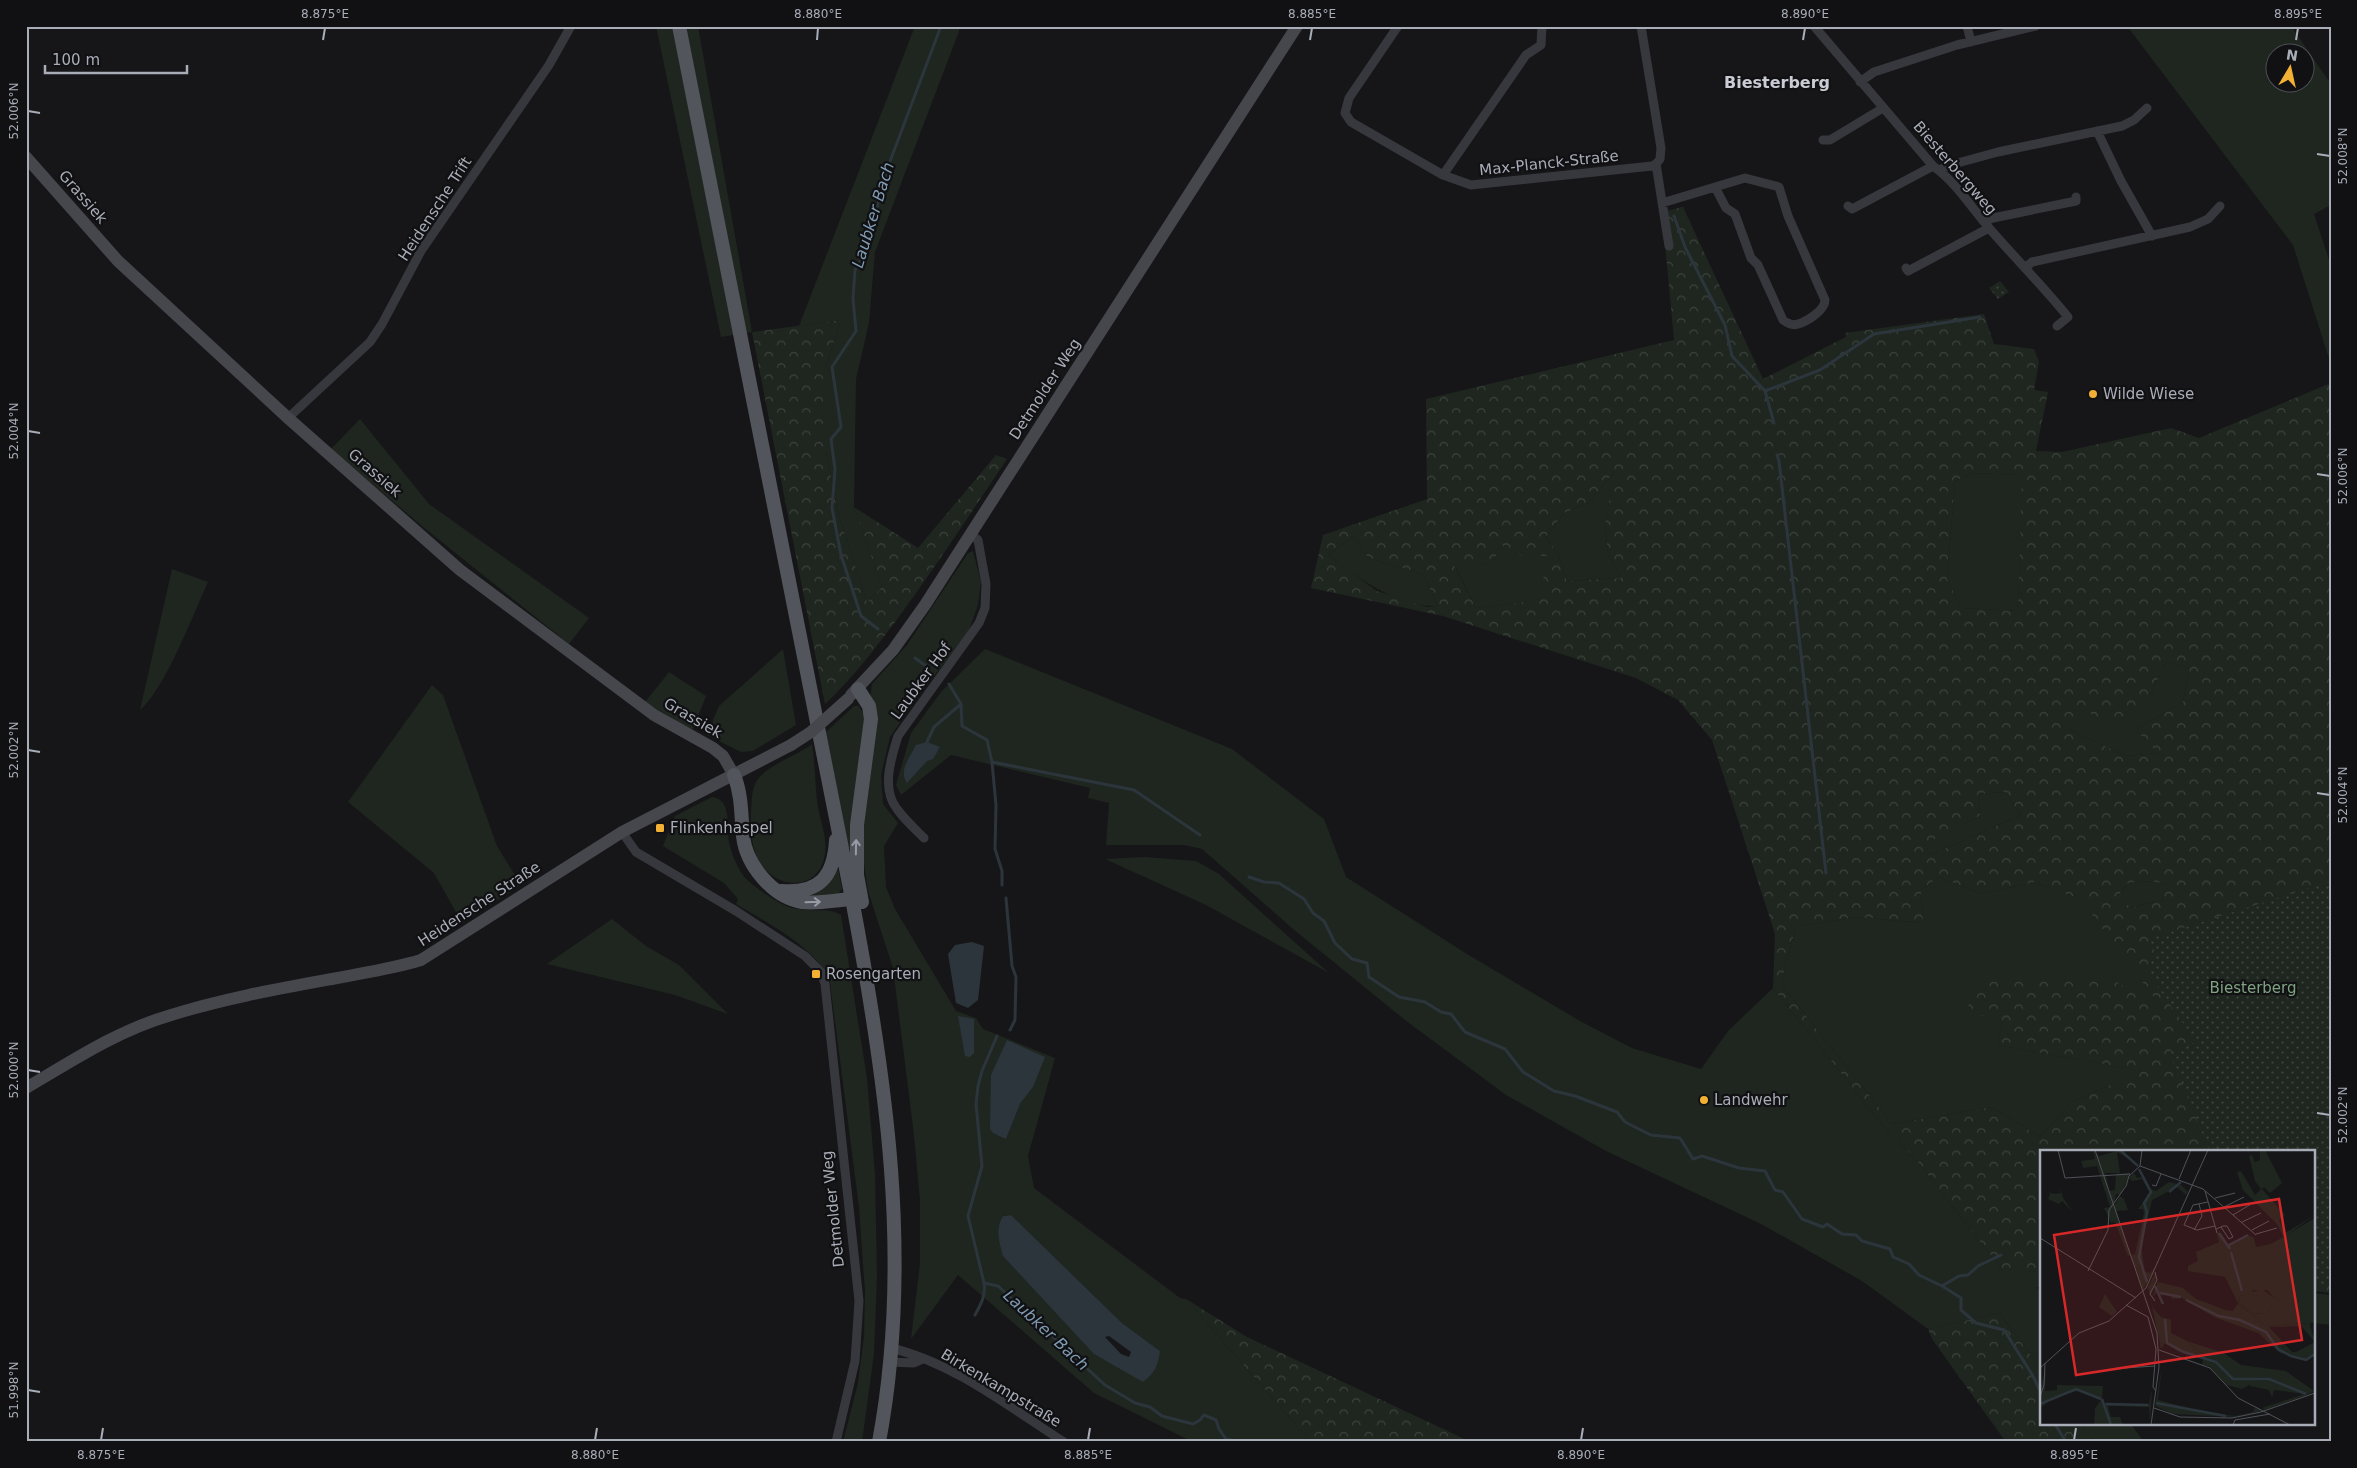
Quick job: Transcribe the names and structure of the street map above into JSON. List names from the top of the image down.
{
  "streets": {
    "street": [
      "Max-Planck-Straße",
      "Biesterbergweg",
      "Grassiek",
      "Heidensche Trift",
      "Detmolder Weg",
      "Laubker Hof",
      "Heidensche Straße",
      "Birkenkampstraße"
    ]
  },
  "crossings": [
    ["Grassiek", "Heidensche Trift"],
    ["Grassiek", "Heidensche Straße"],
    ["Detmolder Weg", "Laubker Hof"],
    ["Detmolder Weg", "Heidensche Straße"]
  ],
  "districts": ["Biesterberg"],
  "water": ["Laubker Bach"],
  "parks": ["Biesterberg"],
  "places": {
    "other": ["Wilde Wiese", "Landwehr"],
    "transit": ["Flinkenhaspel", "Rosengarten"]
  },
  "scale_bar": "100 m",
  "north": "top",
  "coordinates": [
    "8.875°E",
    "8.880°E",
    "8.885°E",
    "8.890°E",
    "8.895°E",
    "52.006°N",
    "52.008°N",
    "52.004°N",
    "52.002°N",
    "52.000°N",
    "51.998°N"
  ]
}
